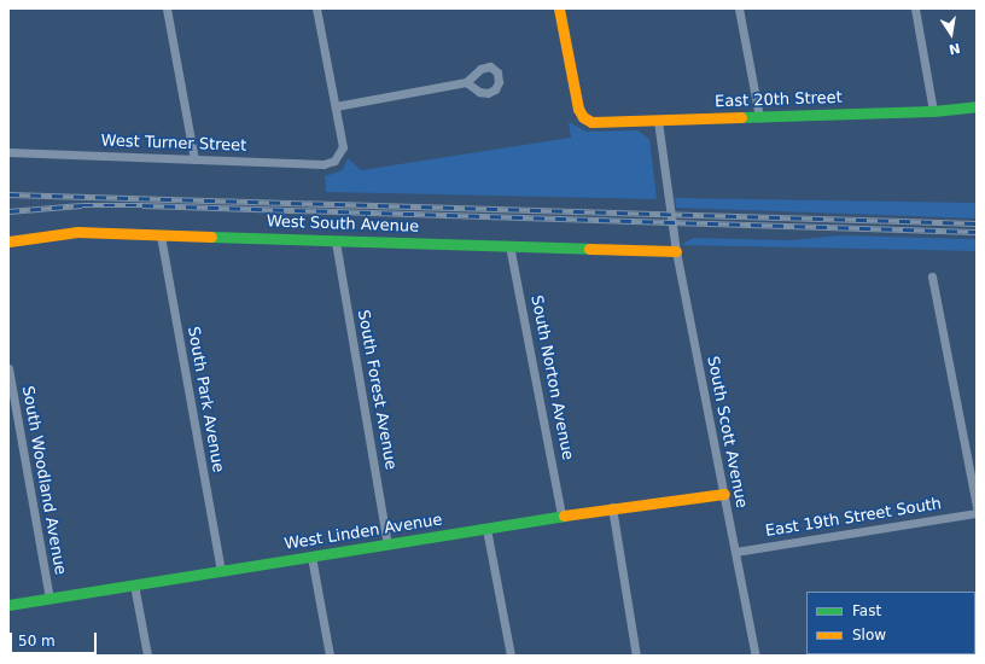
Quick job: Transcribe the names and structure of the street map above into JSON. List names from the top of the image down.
{
  "streets": {
    "street": [
      "East 20th Street",
      "West Turner Street",
      "West South Avenue",
      "South Norton Avenue",
      "South Forest Avenue",
      "South Park Avenue",
      "South Scott Avenue",
      "South Woodland Avenue",
      "East 19th Street South",
      "West Linden Avenue"
    ]
  },
  "crossings": [
    ["East 20th Street", "South Scott Avenue"],
    ["West South Avenue", "South Norton Avenue"],
    ["West South Avenue", "South Forest Avenue"],
    ["West South Avenue", "South Park Avenue"],
    ["West South Avenue", "South Scott Avenue"],
    ["South Norton Avenue", "West Linden Avenue"],
    ["South Forest Avenue", "West Linden Avenue"],
    ["South Park Avenue", "West Linden Avenue"],
    ["South Scott Avenue", "East 19th Street South"],
    ["South Scott Avenue", "West Linden Avenue"],
    ["South Woodland Avenue", "West Linden Avenue"]
  ],
  "legend": ["Fast", "Slow"],
  "scale_bar": "50 m",
  "north": "bottom"
}
